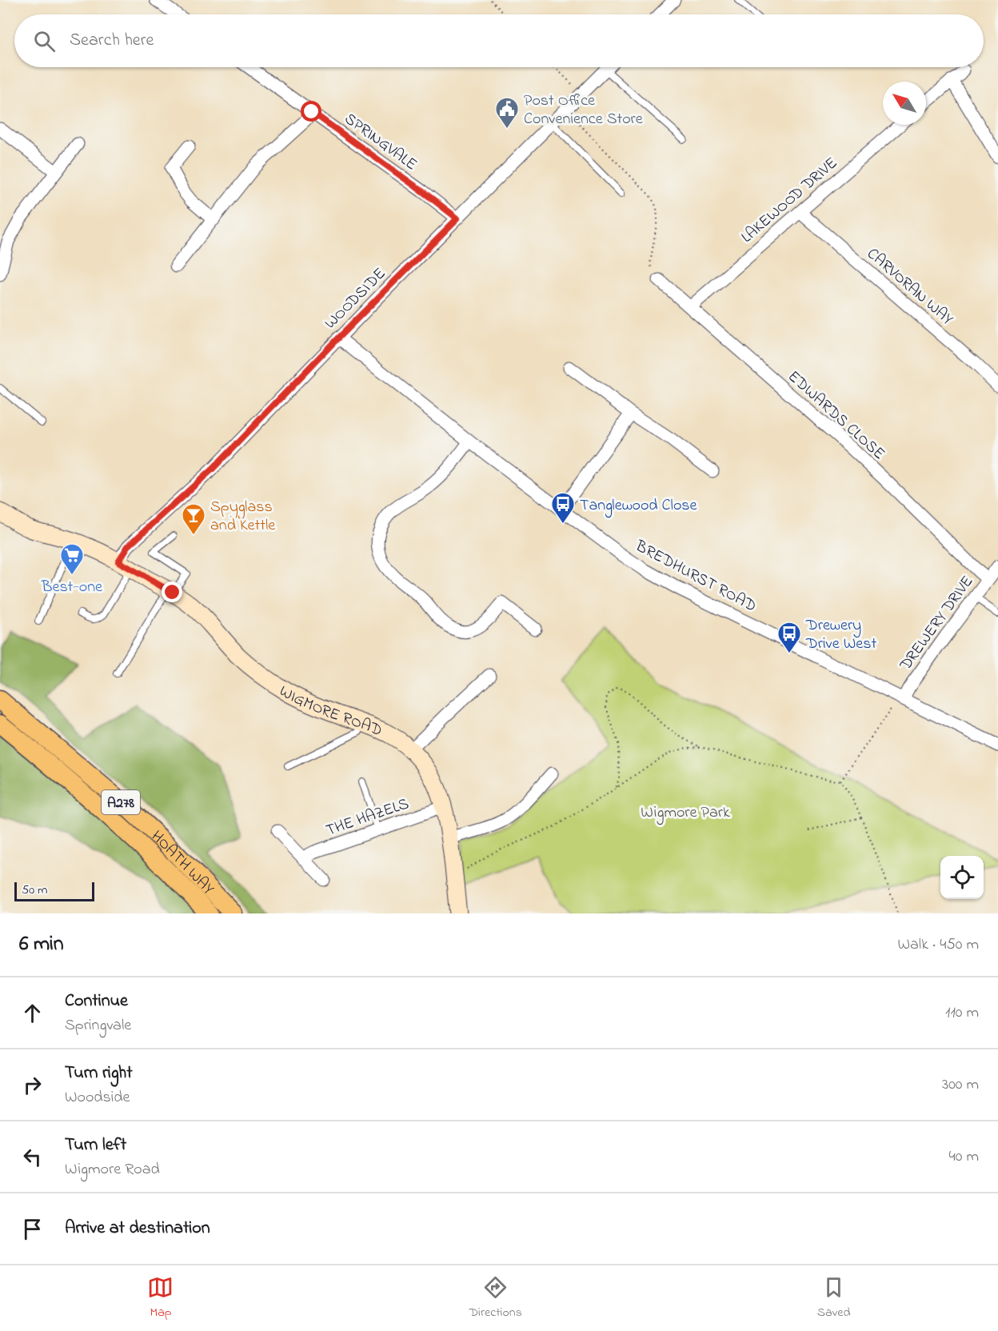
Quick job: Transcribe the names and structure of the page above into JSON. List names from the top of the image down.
{
  "streets": {
    "main road": ["A278", "HOATH WAY"],
    "street": [
      "SPRINGVALE",
      "LAKEWOOD DRIVE",
      "CARVORAN WAY",
      "WOODSIDE",
      "EDWARDS CLOSE",
      "BREDHURST ROAD",
      "DREWERY DRIVE",
      "WIGMORE ROAD",
      "THE HAZELS"
    ]
  },
  "crossings": [
    ["SPRINGVALE", "WOODSIDE"],
    ["LAKEWOOD DRIVE", "CARVORAN WAY"],
    ["LAKEWOOD DRIVE", "EDWARDS CLOSE"],
    ["WOODSIDE", "BREDHURST ROAD"],
    ["WOODSIDE", "WIGMORE ROAD"],
    ["EDWARDS CLOSE", "DREWERY DRIVE"],
    ["BREDHURST ROAD", "DREWERY DRIVE"],
    ["WIGMORE ROAD", "THE HAZELS"]
  ],
  "parks": ["Wigmore Park"],
  "places": {
    "public building": ["Post Office Convenience Store"],
    "bus stop": ["Tanglewood Close", "Drewery Drive West"],
    "bar": ["Spyglass and Kettle"],
    "supermarket": ["Best-one"]
  },
  "scale_bar": "50 m",
  "north": "top left",
  "page": {
    "search": "Search here",
    "scale": "50 m",
    "heading": ["6 min", "Walk · 450 m"],
    "list": [
      ["Continue", "Springvale", "110 m"],
      ["Turn right", "Woodside", "300 m"],
      ["Turn left", "Wigmore Road", "40 m"],
      "Arrive at destination"
    ],
    "nav": ["Map", "Directions", "Saved"]
  }
}
